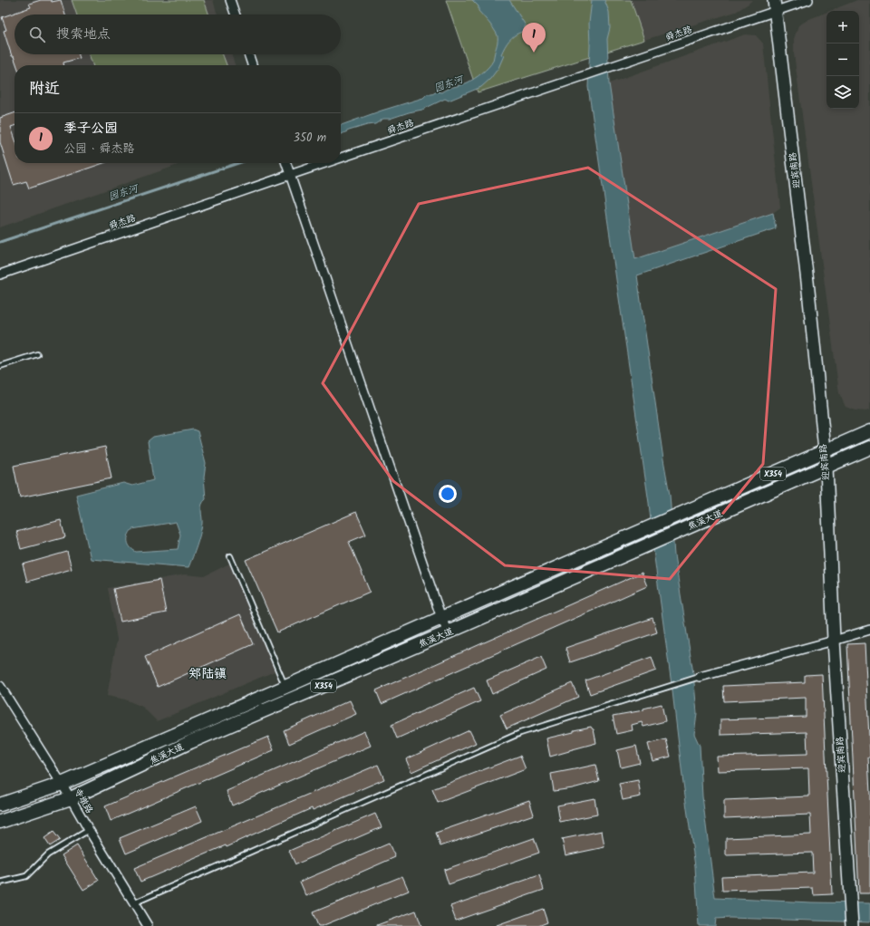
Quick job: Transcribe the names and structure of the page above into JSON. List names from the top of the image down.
{
  "streets": {
    "main road": ["X354", "焦溪大道"],
    "street": ["舜杰路", "迎宾南路", "寺墩路"]
  },
  "crossings": [
    ["舜杰路", "迎宾南路"],
    ["迎宾南路", "焦溪大道"],
    ["焦溪大道", "寺墩路"]
  ],
  "districts": ["郑陆镇"],
  "water": ["园东河"],
  "page": {
    "map_buttons": ["+", "−"],
    "search": "搜索地点",
    "pins": "1",
    "heading": "附近",
    "list": [
      {
        "mark": "1",
        "name": "季子公园",
        "note": "公园 · 舜杰路",
        "value": "350 m"
      }
    ]
  }
}
